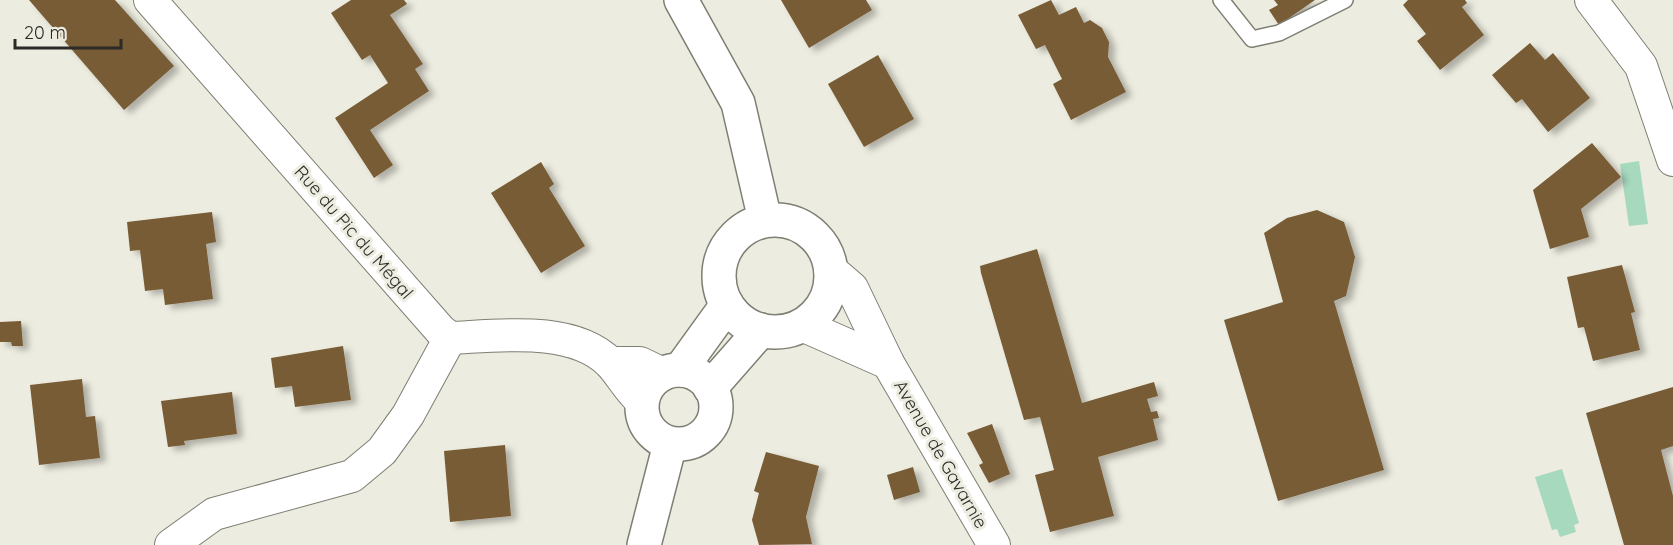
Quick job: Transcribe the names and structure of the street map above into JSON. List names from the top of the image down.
{
  "streets": {
    "street": ["Rue du Pic du Mégal", "Avenue de Gavarnie"]
  },
  "scale_bar": "20 m"
}
